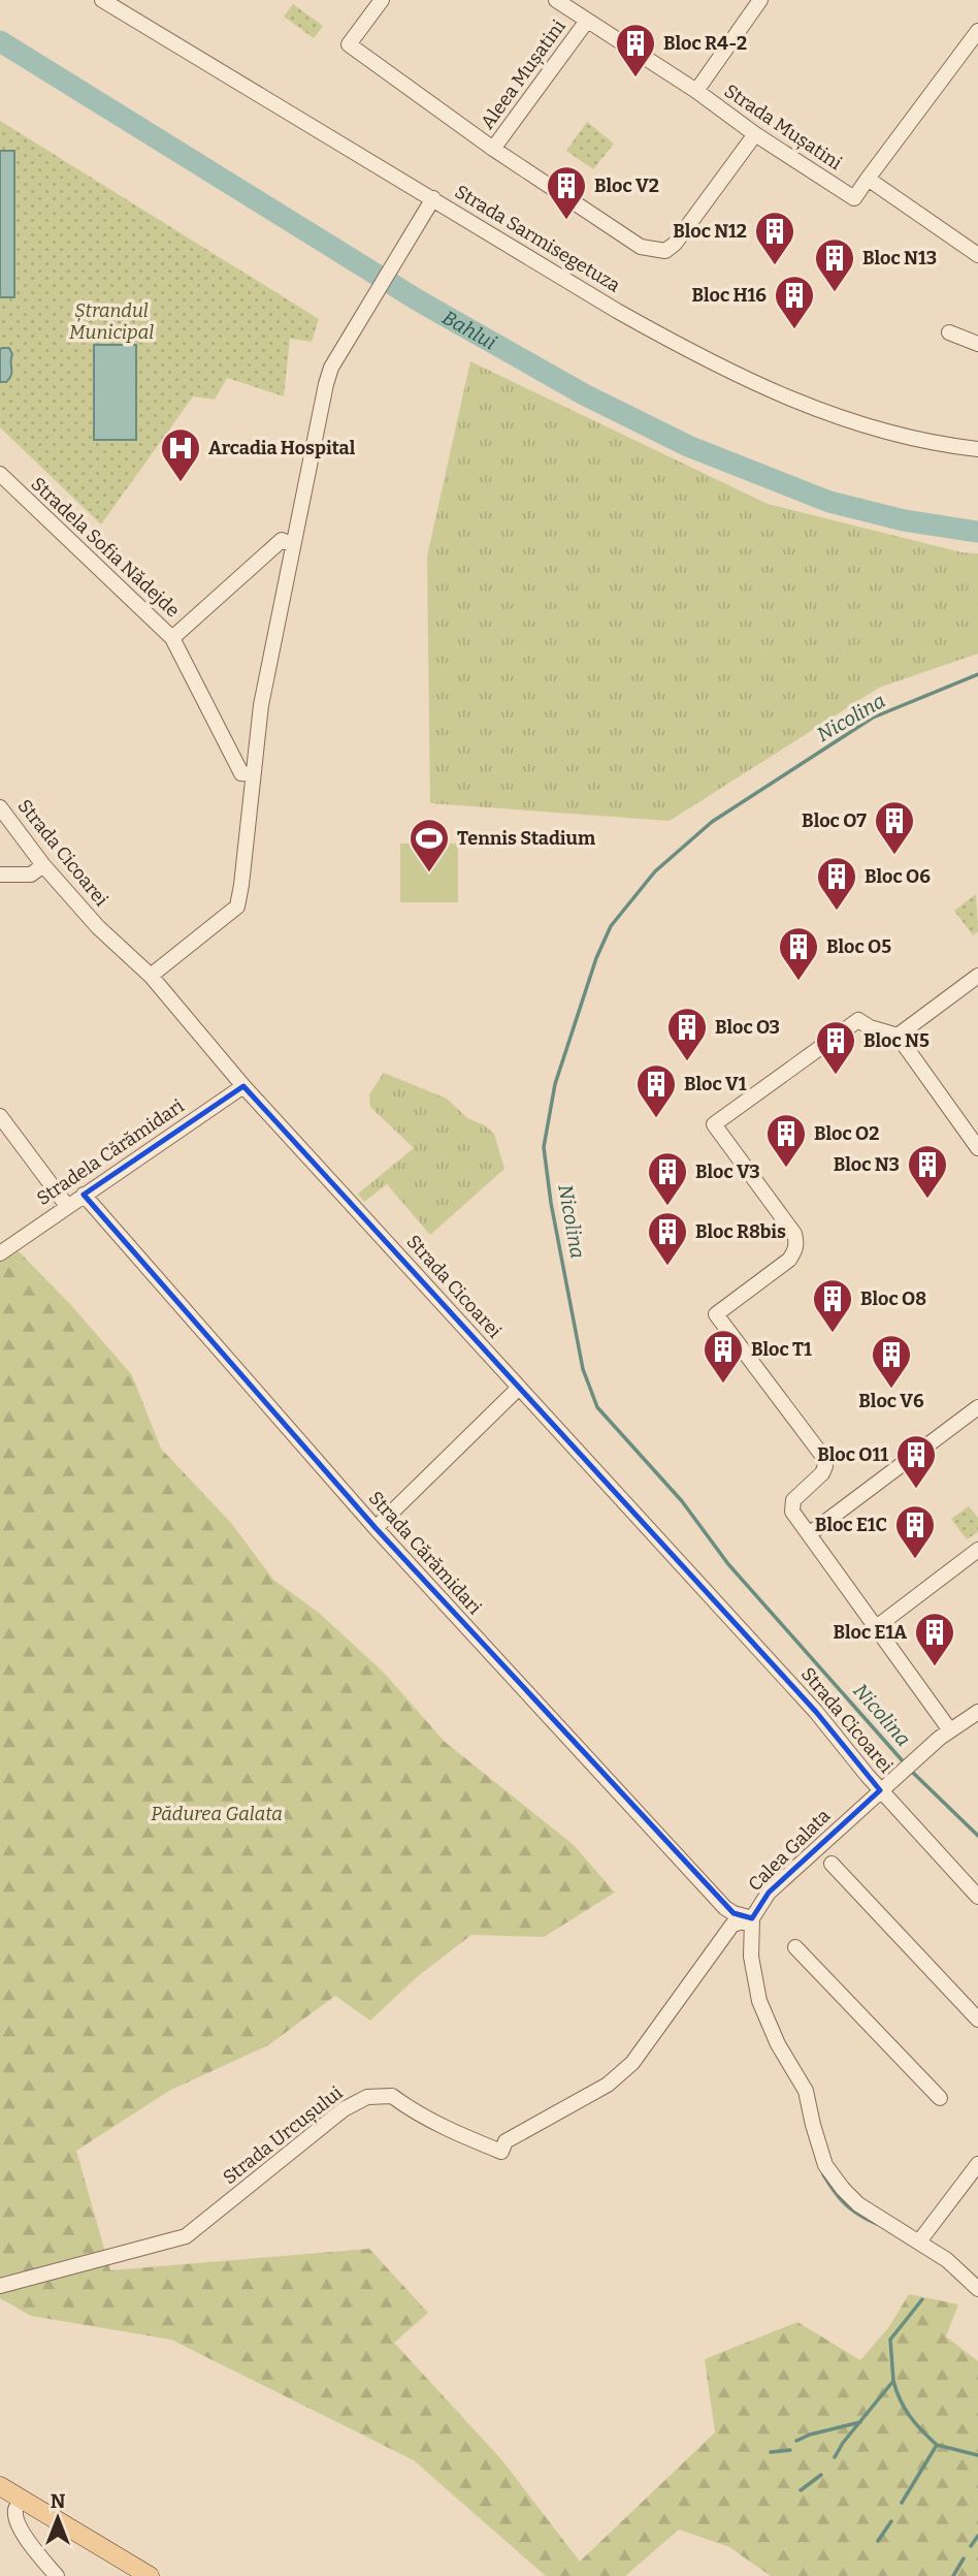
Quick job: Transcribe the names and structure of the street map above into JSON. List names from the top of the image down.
{
  "streets": {
    "street": [
      "Aleea Mușatini",
      "Strada Mușatini",
      "Strada Sarmisegetuza",
      "Stradela Sofia Nădejde",
      "Strada Cicoarei",
      "Stradela Cărămidari",
      "Strada Cărămidari",
      "Calea Galata",
      "Strada Urcușului"
    ]
  },
  "crossings": [
    ["Aleea Mușatini", "Strada Mușatini"],
    ["Strada Cicoarei", "Stradela Cărămidari"],
    ["Strada Cicoarei", "Calea Galata"],
    ["Stradela Cărămidari", "Strada Cărămidari"],
    ["Strada Cărămidari", "Calea Galata"],
    ["Strada Cărămidari", "Strada Urcușului"],
    ["Calea Galata", "Strada Urcușului"]
  ],
  "water": ["Bahlui", "Nicolina"],
  "parks": ["Ștrandul Municipal", "Pădurea Galata"],
  "places": {
    "building": [
      "Bloc R4-2",
      "Bloc V2",
      "Bloc N12",
      "Bloc N13",
      "Bloc H16",
      "Bloc O7",
      "Bloc O6",
      "Bloc O5",
      "Bloc O3",
      "Bloc N5",
      "Bloc V1",
      "Bloc O2",
      "Bloc N3",
      "Bloc V3",
      "Bloc R8bis",
      "Bloc O8",
      "Bloc T1",
      "Bloc V6",
      "Bloc O11",
      "Bloc E1C",
      "Bloc E1A"
    ],
    "hospital": ["Arcadia Hospital"],
    "sports": ["Tennis Stadium"]
  },
  "north": "top"
}
